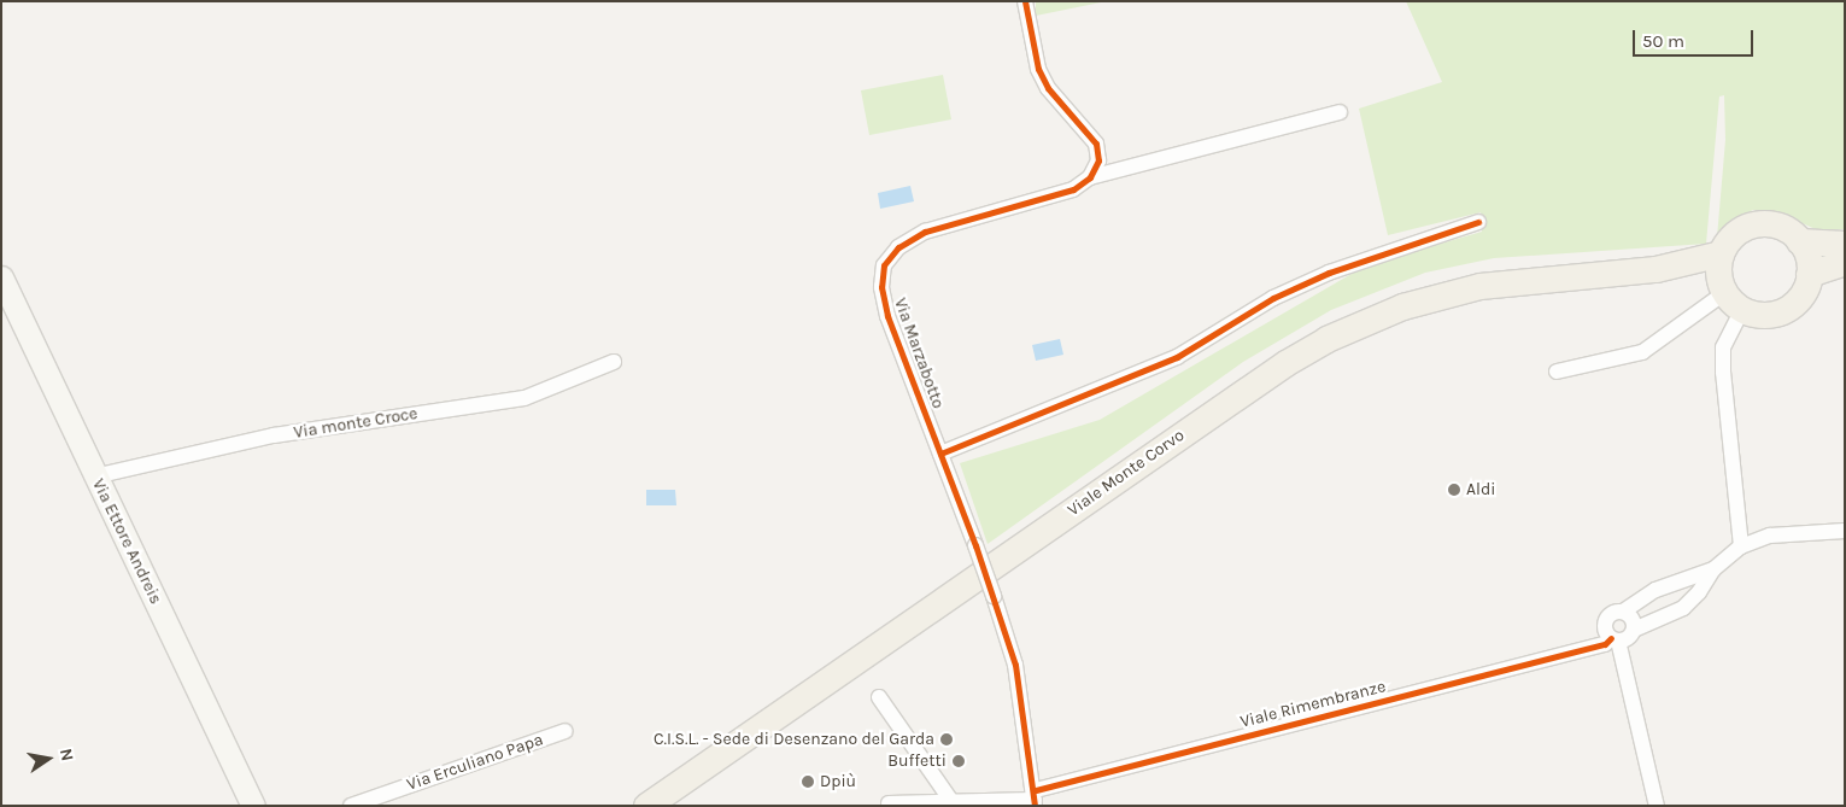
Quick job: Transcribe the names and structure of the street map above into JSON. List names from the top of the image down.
{
  "streets": {
    "main road": ["Viale Monte Corvo"],
    "street": [
      "Via Marzabotto",
      "Via monte Croce",
      "Via Ettore Andreis",
      "Viale Rimembranze",
      "Via Erculiano Papa"
    ]
  },
  "crossings": [
    ["Via Marzabotto", "Viale Rimembranze"],
    ["Via monte Croce", "Via Ettore Andreis"]
  ],
  "places": [
    "Aldi",
    "C.I.S.L. - Sede di Desenzano del Garda",
    "Buffetti",
    "Dpiù"
  ],
  "scale_bar": "50 m",
  "north": "right"
}
